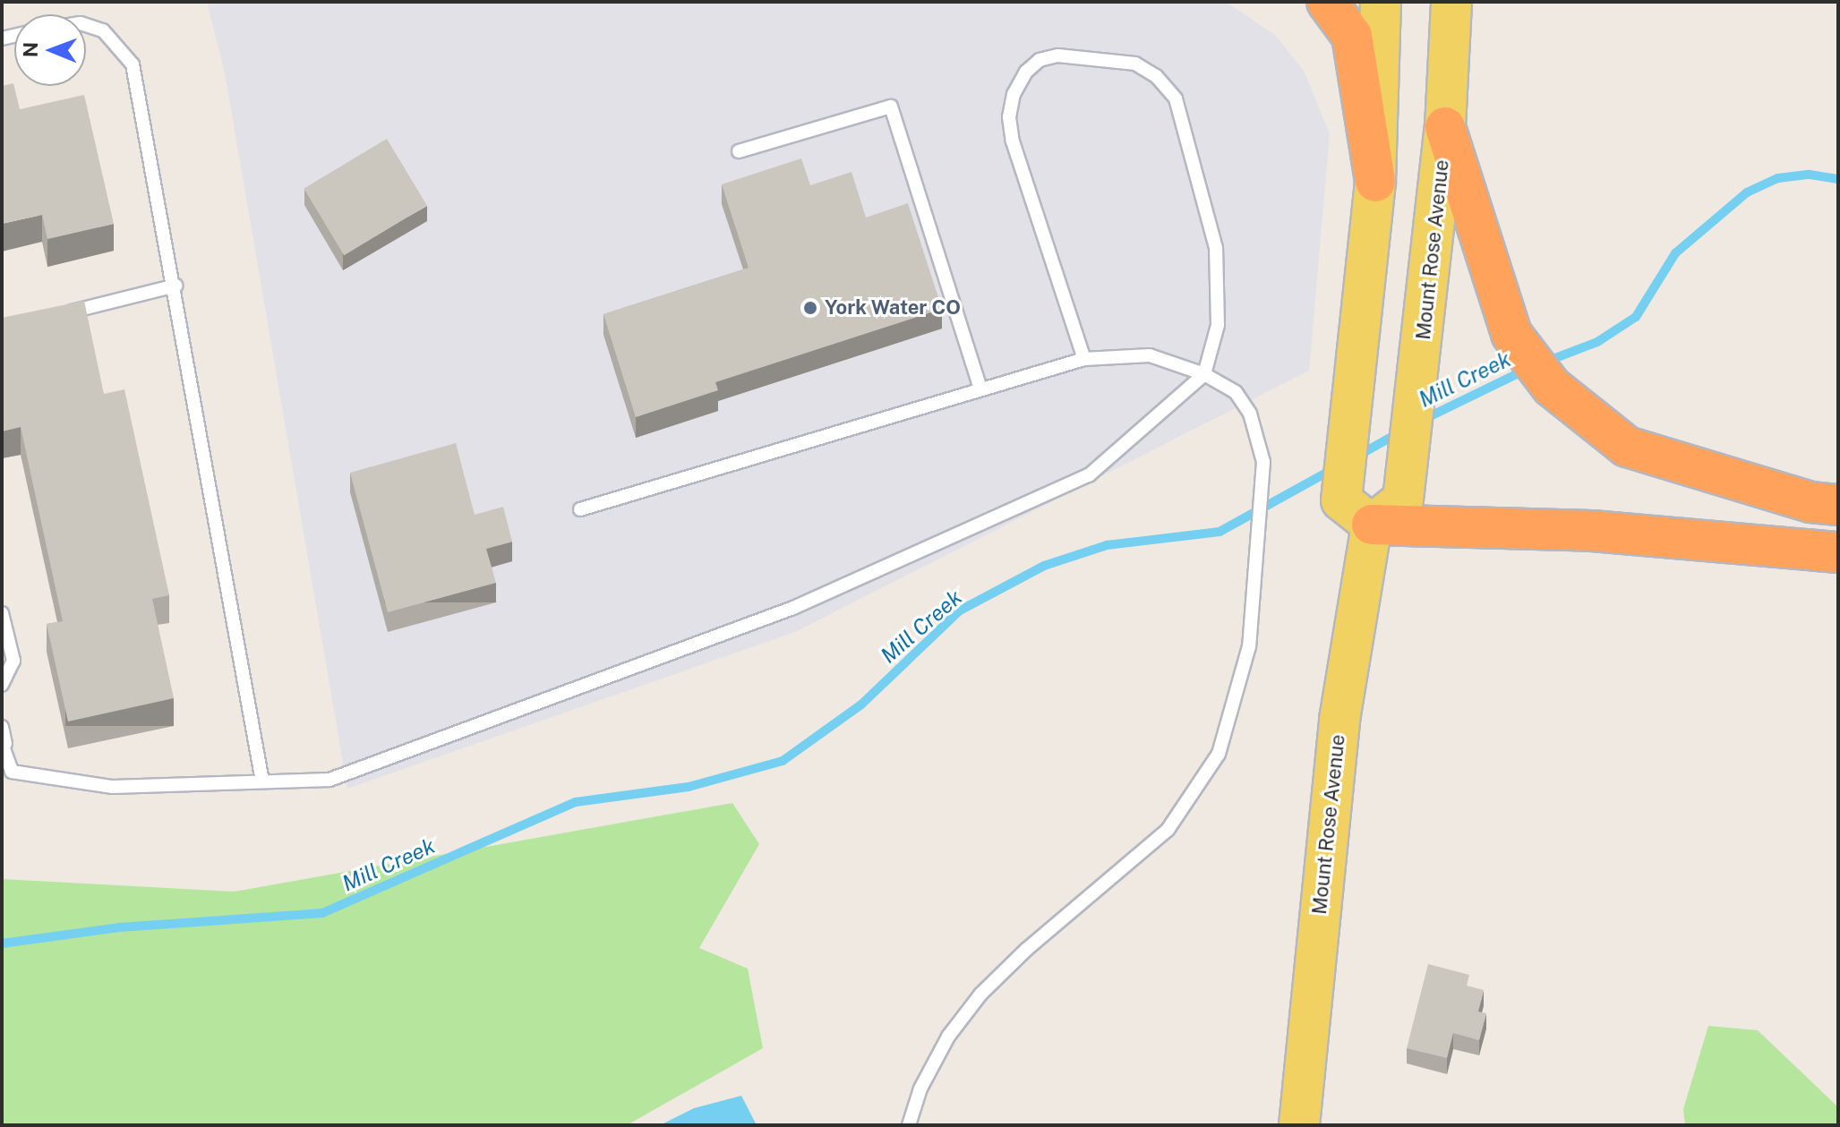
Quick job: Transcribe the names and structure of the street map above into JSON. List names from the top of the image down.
{
  "streets": {
    "main road": ["Mount Rose Avenue"]
  },
  "water": ["Mill Creek"],
  "places": ["York Water CO"],
  "north": "left"
}
